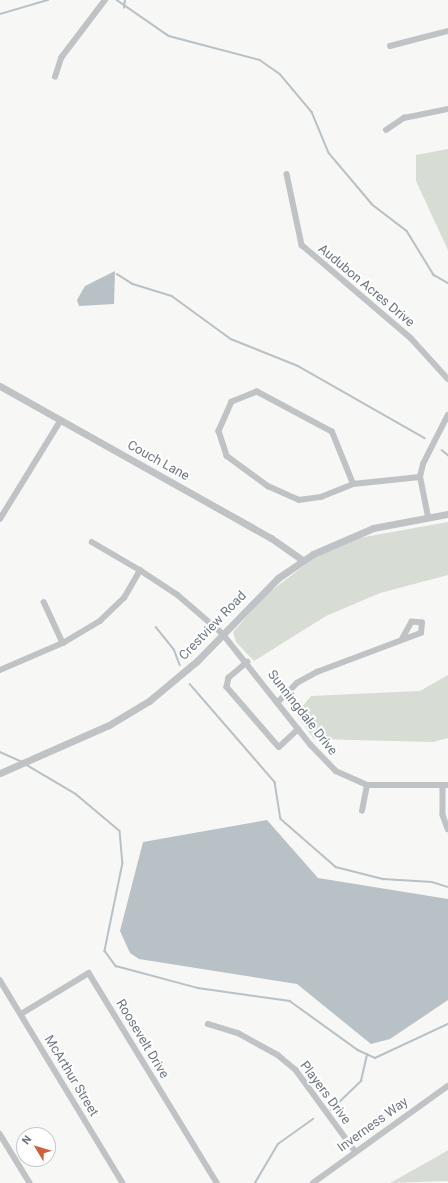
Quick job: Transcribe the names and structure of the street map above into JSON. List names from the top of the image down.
{
  "streets": {
    "street": [
      "Audubon Acres Drive",
      "Couch Lane",
      "Crestview Road",
      "Sunningdale Drive",
      "Roosevelt Drive",
      "McArthur Street",
      "Players Drive",
      "Inverness Way"
    ]
  },
  "crossings": [
    ["Couch Lane", "Crestview Road"],
    ["Crestview Road", "Sunningdale Drive"],
    ["Roosevelt Drive", "McArthur Street"],
    ["Players Drive", "Inverness Way"]
  ],
  "north": "top left"
}
